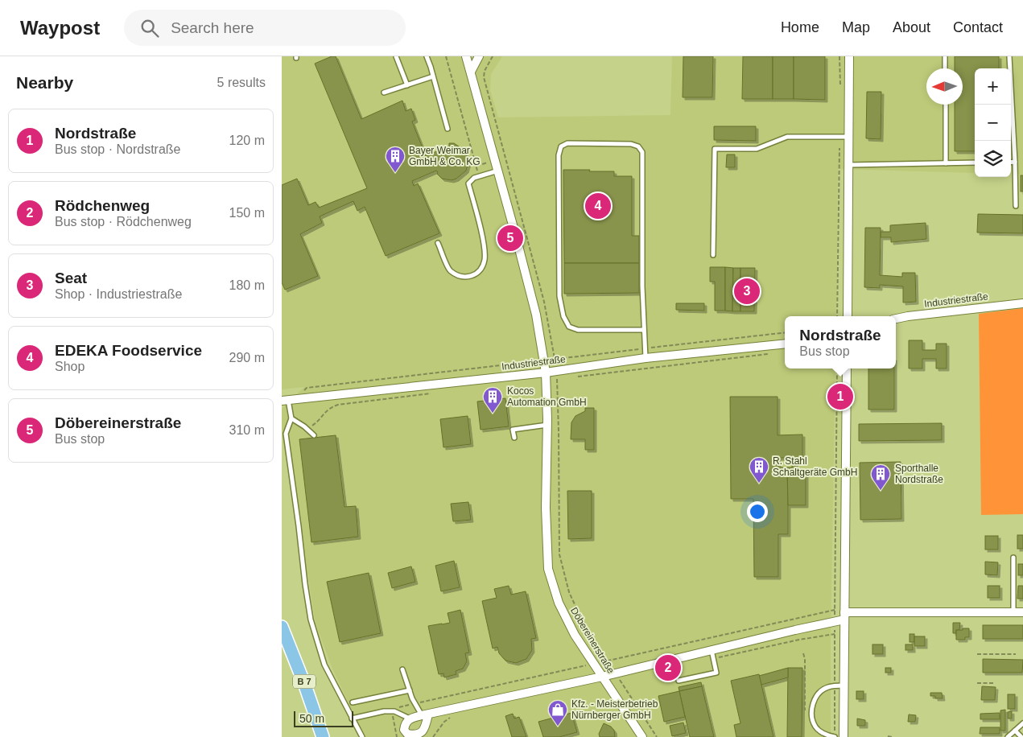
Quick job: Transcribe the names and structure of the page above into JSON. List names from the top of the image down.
{
  "streets": {
    "main road": ["B 7"],
    "street": ["Industriestraße", "Döbereinerstraße"]
  },
  "crossings": [
    ["Industriestraße", "Döbereinerstraße"]
  ],
  "places": {
    "building": [
      "Bayer Weimar GmbH & Co. KG",
      "Kocos Automation GmbH",
      "R. Stahl Schaltgeräte GmbH",
      "Sporthalle Nordstraße"
    ],
    "shop": ["Kfz. - Meisterbetrieb Nürnberger GmbH"]
  },
  "scale_bar": "50 m",
  "north": "left",
  "page": {
    "header": "Waypost",
    "search": "Search here",
    "nav": [
      "Home",
      "Map",
      "About",
      "Contact"
    ],
    "heading": ["Nearby", "5 results"],
    "map_buttons": ["+", "−"],
    "list": [
      {
        "mark": "1",
        "name": "Nordstraße",
        "note": "Bus stop · Nordstraße",
        "value": "120 m"
      },
      {
        "mark": "2",
        "name": "Rödchenweg",
        "note": "Bus stop · Rödchenweg",
        "value": "150 m"
      },
      {
        "mark": "3",
        "name": "Seat",
        "note": "Shop · Industriestraße",
        "value": "180 m"
      },
      {
        "mark": "4",
        "name": "EDEKA Foodservice",
        "note": "Shop",
        "value": "290 m"
      },
      {
        "mark": "5",
        "name": "Döbereinerstraße",
        "note": "Bus stop",
        "value": "310 m"
      }
    ],
    "pins": [
      "4",
      "5",
      "3",
      "1",
      "2"
    ],
    "popup": ["Nordstraße", "Bus stop"],
    "scale": "50 m"
  }
}
